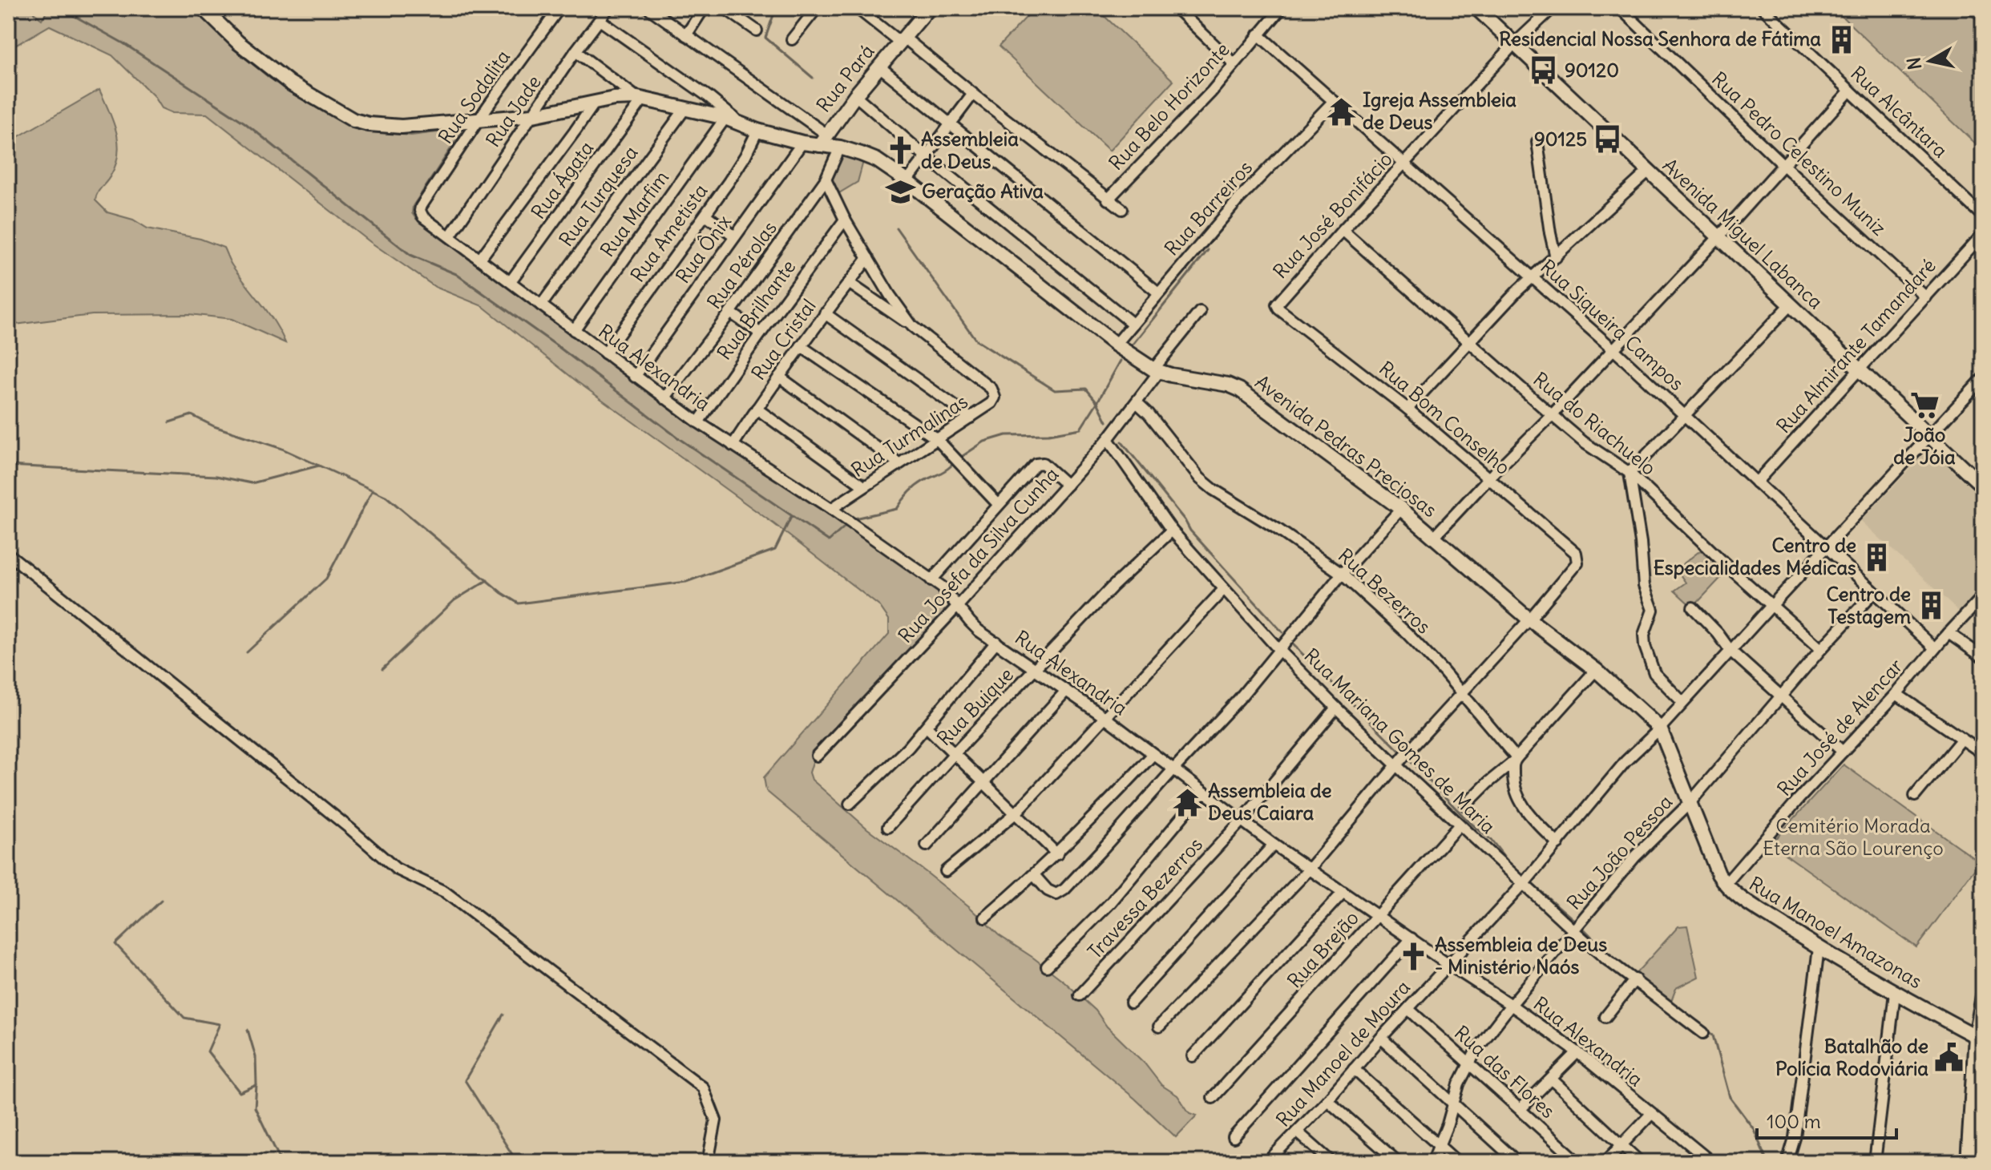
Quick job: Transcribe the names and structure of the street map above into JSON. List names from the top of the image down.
{
  "streets": {
    "main road": [
      "Rua Pará",
      "Avenida Miguel Labanca",
      "Avenida Pedras Preciosas",
      "Rua Manoel Amazonas"
    ],
    "street": [
      "Rua Sodalita",
      "Rua Belo Horizonte",
      "Rua Jade",
      "Rua Alcântara",
      "Rua Pedro Celestino Muniz",
      "Rua Ágata",
      "Rua Turquesa",
      "Rua Barreiros",
      "Rua Marfim",
      "Rua José Bonifácio",
      "Rua Ametista",
      "Rua Ônix",
      "Rua Pérolas",
      "Rua Brilhante",
      "Rua Siqueira Campos",
      "Rua Cristal",
      "Rua Almirante Tamandaré",
      "Rua Alexandria",
      "Rua Bom Conselho",
      "Rua do Riachuelo",
      "Rua Turmalinas",
      "Rua Josefa da Silva Cunha",
      "Rua Bezerros",
      "Rua Buique",
      "Rua José de Alencar",
      "Rua Mariana Gomes de Maria",
      "Rua João Pessoa",
      "Travessa Bezerros",
      "Rua Brejão",
      "Rua Manoel de Moura",
      "Rua das Flores"
    ]
  },
  "crossings": [
    ["Rua Pará", "Avenida Pedras Preciosas"],
    ["Rua Sodalita", "Rua Alexandria"],
    ["Rua Sodalita", "Avenida Pedras Preciosas"],
    ["Rua Belo Horizonte", "Rua Siqueira Campos"],
    ["Rua Jade", "Rua Alexandria"],
    ["Rua Jade", "Avenida Pedras Preciosas"],
    ["Rua Pedro Celestino Muniz", "Rua Almirante Tamandaré"],
    ["Rua Ágata", "Rua Alexandria"],
    ["Rua Ágata", "Avenida Pedras Preciosas"],
    ["Rua Turquesa", "Rua Alexandria"],
    ["Rua Turquesa", "Avenida Pedras Preciosas"],
    ["Rua Barreiros", "Rua Siqueira Campos"],
    ["Rua Barreiros", "Avenida Pedras Preciosas"],
    ["Rua Marfim", "Rua Alexandria"],
    ["Rua Marfim", "Avenida Pedras Preciosas"],
    ["Rua José Bonifácio", "Avenida Miguel Labanca"],
    ["Rua José Bonifácio", "Rua Siqueira Campos"],
    ["Rua José Bonifácio", "Rua Bom Conselho"],
    ["Rua José Bonifácio", "Rua do Riachuelo"],
    ["Rua Ametista", "Rua Alexandria"],
    ["Rua Ametista", "Avenida Pedras Preciosas"],
    ["Avenida Miguel Labanca", "Rua Almirante Tamandaré"],
    ["Avenida Miguel Labanca", "Rua Manoel de Moura"],
    ["Rua Ônix", "Rua Alexandria"],
    ["Rua Ônix", "Avenida Pedras Preciosas"],
    ["Rua Pérolas", "Rua Alexandria"],
    ["Rua Pérolas", "Rua Turmalinas"],
    ["Rua Pérolas", "Avenida Pedras Preciosas"],
    ["Rua Brilhante", "Rua Alexandria"],
    ["Rua Brilhante", "Rua Turmalinas"],
    ["Rua Siqueira Campos", "Rua Almirante Tamandaré"],
    ["Rua Siqueira Campos", "Rua José de Alencar"],
    ["Rua Siqueira Campos", "Rua João Pessoa"],
    ["Rua Siqueira Campos", "Rua Manoel de Moura"],
    ["Rua Cristal", "Rua Alexandria"],
    ["Rua Cristal", "Rua Turmalinas"],
    ["Rua Alexandria", "Rua Turmalinas"],
    ["Rua Alexandria", "Rua Josefa da Silva Cunha"],
    ["Rua Alexandria", "Rua Buique"],
    ["Rua Alexandria", "Rua João Pessoa"],
    ["Rua Alexandria", "Travessa Bezerros"],
    ["Rua Alexandria", "Rua Brejão"],
    ["Rua Alexandria", "Rua Manoel de Moura"],
    ["Rua Bom Conselho", "Avenida Pedras Preciosas"],
    ["Rua do Riachuelo", "Rua João Pessoa"],
    ["Rua do Riachuelo", "Rua Manoel de Moura"],
    ["Avenida Pedras Preciosas", "Rua Josefa da Silva Cunha"],
    ["Avenida Pedras Preciosas", "Rua Manoel Amazonas"],
    ["Avenida Pedras Preciosas", "Rua Manoel de Moura"],
    ["Rua Josefa da Silva Cunha", "Rua Bezerros"],
    ["Rua Josefa da Silva Cunha", "Rua Mariana Gomes de Maria"],
    ["Rua Buique", "Rua Mariana Gomes de Maria"],
    ["Rua José de Alencar", "Rua Manoel Amazonas"],
    ["Rua Mariana Gomes de Maria", "Rua João Pessoa"],
    ["Rua Mariana Gomes de Maria", "Travessa Bezerros"],
    ["Rua Mariana Gomes de Maria", "Rua Brejão"],
    ["Rua Mariana Gomes de Maria", "Rua Manoel de Moura"],
    ["Rua João Pessoa", "Rua Manoel Amazonas"],
    ["Rua João Pessoa", "Rua das Flores"],
    ["Rua Manoel Amazonas", "Rua Manoel de Moura"],
    ["Rua Manoel de Moura", "Rua das Flores"]
  ],
  "parks": ["Cemitério Morada Eterna São Lourenço"],
  "places": {
    "building": ["Residencial Nossa Senhora de Fátima", "Centro de Especialidades Médicas", "Centro de Testagem"],
    "bus stop": ["90120", "90125"],
    "temple": ["Igreja Assembleia de Deus", "Assembleia de Deus Caiara"],
    "church": ["Assembleia de Deus", "Assembleia de Deus - Ministério Naós"],
    "school or university": ["Geração Ativa"],
    "supermarket": ["João de Jóia"],
    "public building": ["Batalhão de Polícia Rodoviária"]
  },
  "scale_bar": "100 m",
  "north": "left"
}
